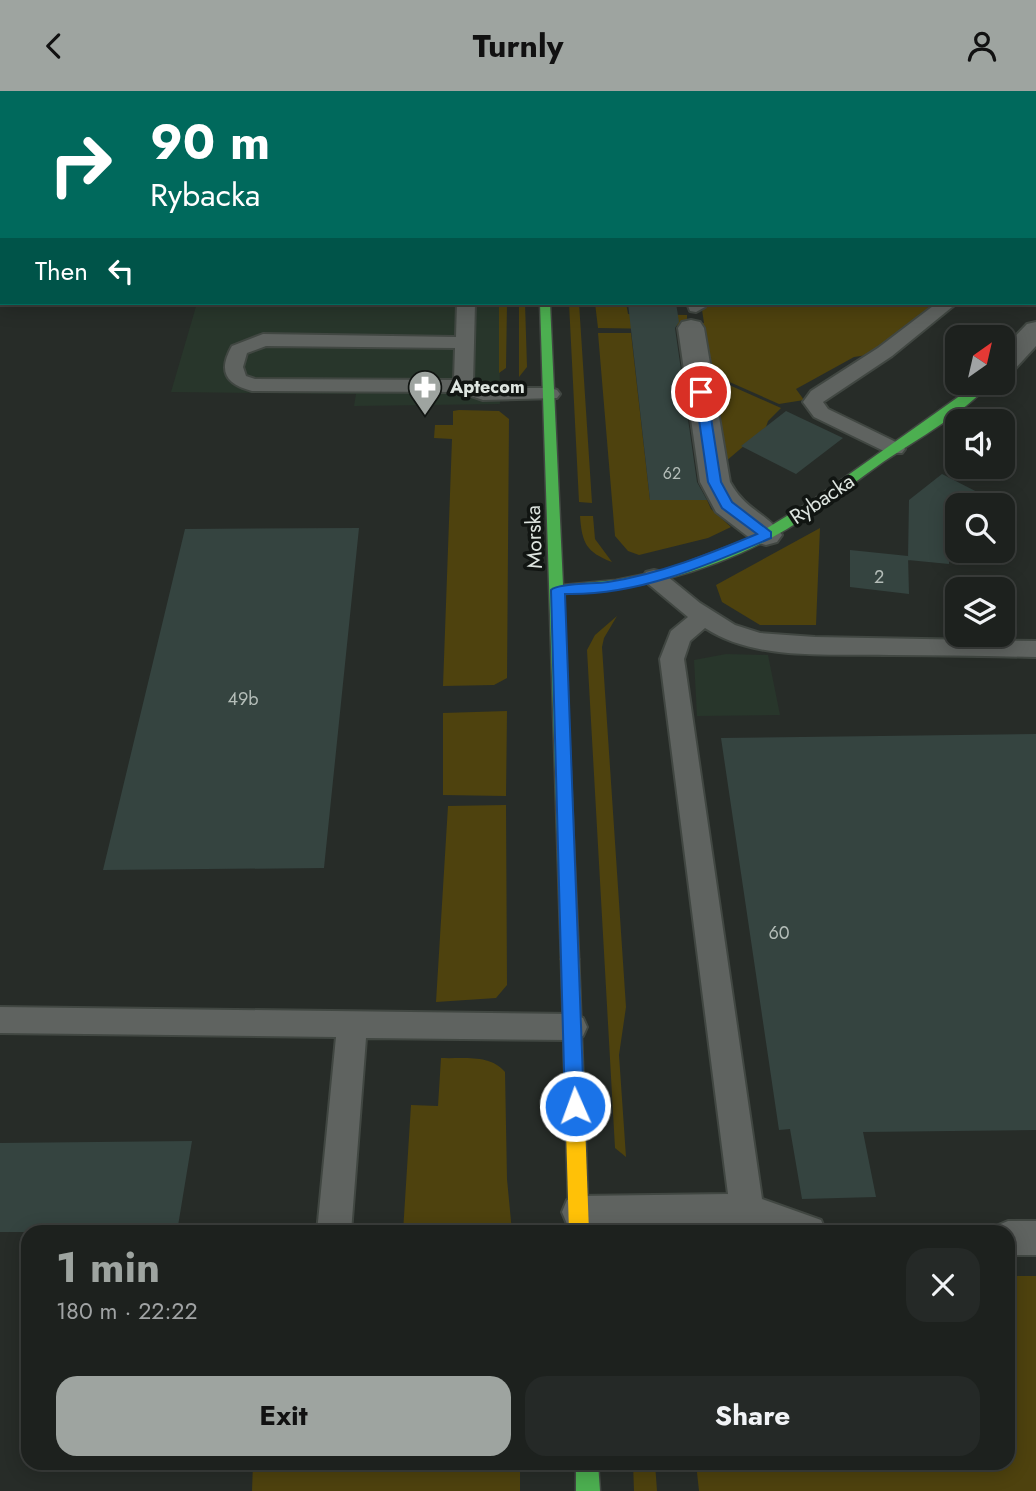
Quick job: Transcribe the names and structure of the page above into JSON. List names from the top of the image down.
{
  "streets": {
    "street": ["Rybacka", "Morska"]
  },
  "crossings": [
    ["Rybacka", "Morska"]
  ],
  "places": {
    "pharmacy": ["Aptecom"]
  },
  "house_numbers": [
    "62",
    "2",
    "49b",
    "60"
  ],
  "north": "top right",
  "page": {
    "header": "Turnly",
    "turn": ["90 m", "Rybacka"],
    "then": "Then",
    "heading": ["1 min", "180 m · 22:22"],
    "buttons": ["Exit", "Share"]
  }
}
